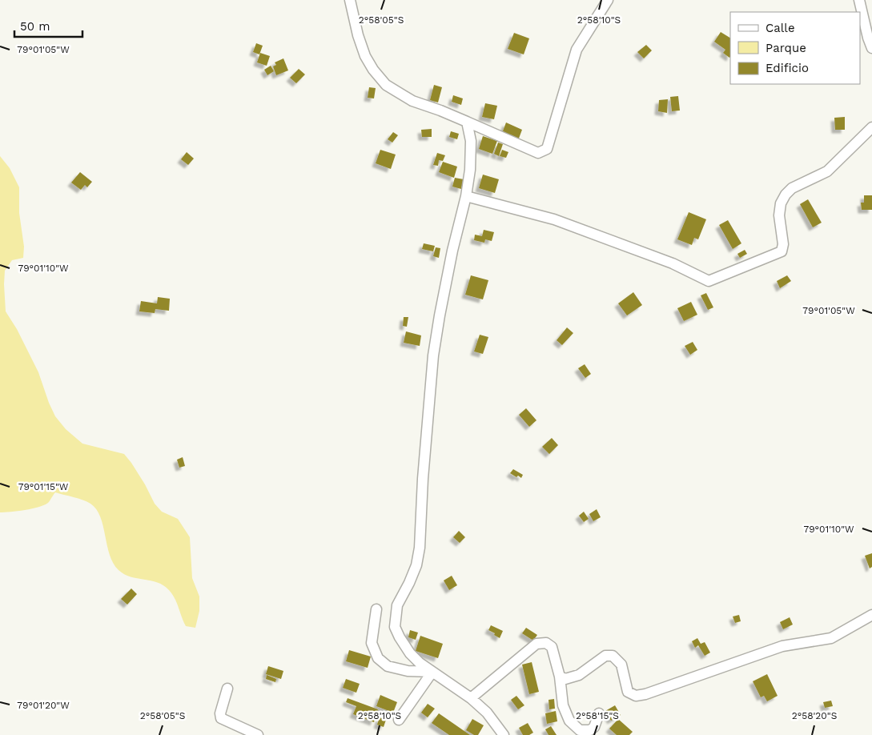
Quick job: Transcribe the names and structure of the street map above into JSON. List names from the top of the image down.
{
  "legend": ["Calle", "Parque", "Edificio"],
  "scale_bar": "50 m",
  "coordinates": [
    "2°58'05\"S",
    "2°58'10\"S",
    "79°01'05\"W",
    "79°01'10\"W",
    "79°01'15\"W",
    "79°01'20\"W",
    "2°58'15\"S",
    "2°58'20\"S"
  ]
}
